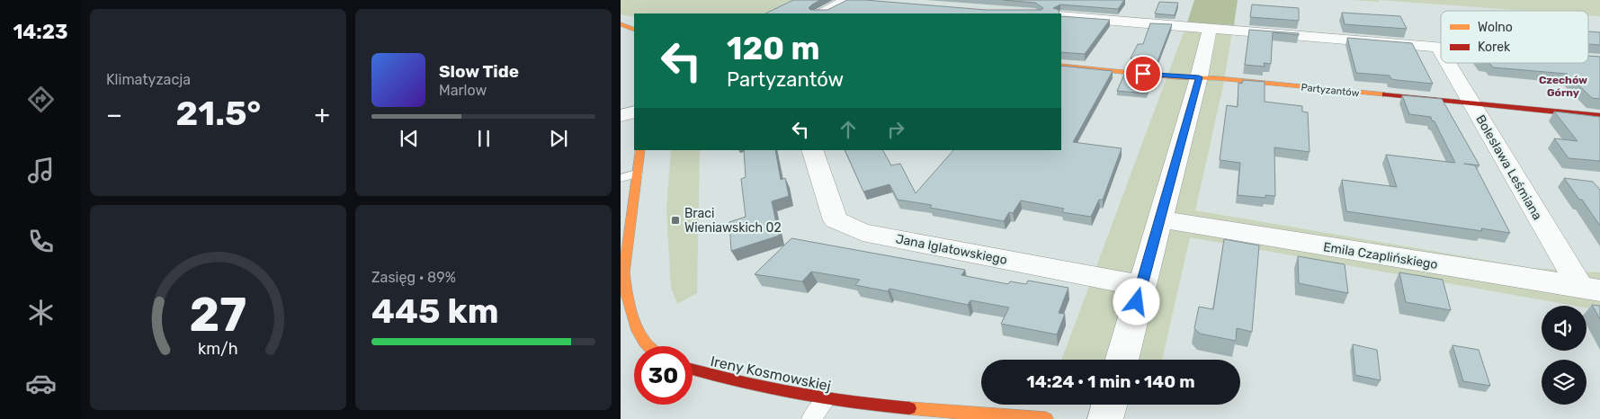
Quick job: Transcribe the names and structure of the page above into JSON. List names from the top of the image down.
{
  "streets": {
    "street": [
      "Partyzantów",
      "Bolesława Leśmiana",
      "Jana Iglatowskiego",
      "Emila Czaplińskiego",
      "Ireny Kosmowskiej"
    ]
  },
  "crossings": [
    ["Partyzantów", "Bolesława Leśmiana"],
    ["Bolesława Leśmiana", "Emila Czaplińskiego"]
  ],
  "districts": ["Czechów Górny"],
  "places": {
    "transit": ["Braci Wieniawskich 02"]
  },
  "legend": ["Wolno", "Korek"],
  "page": {
    "tabs": "14:23",
    "tile": [
      "Klimatyzacja",
      ["Zasięg · 89%", "445 km"]
    ],
    "turn": ["120 m", "Partyzantów"],
    "song": ["Slow Tide", "Marlow"],
    "heat": ["−", "21.5°", "+"],
    "limit": "30",
    "trip": "14:24 · 1 min · 140 m",
    "gauge": ["27", "km/h"]
  }
}
